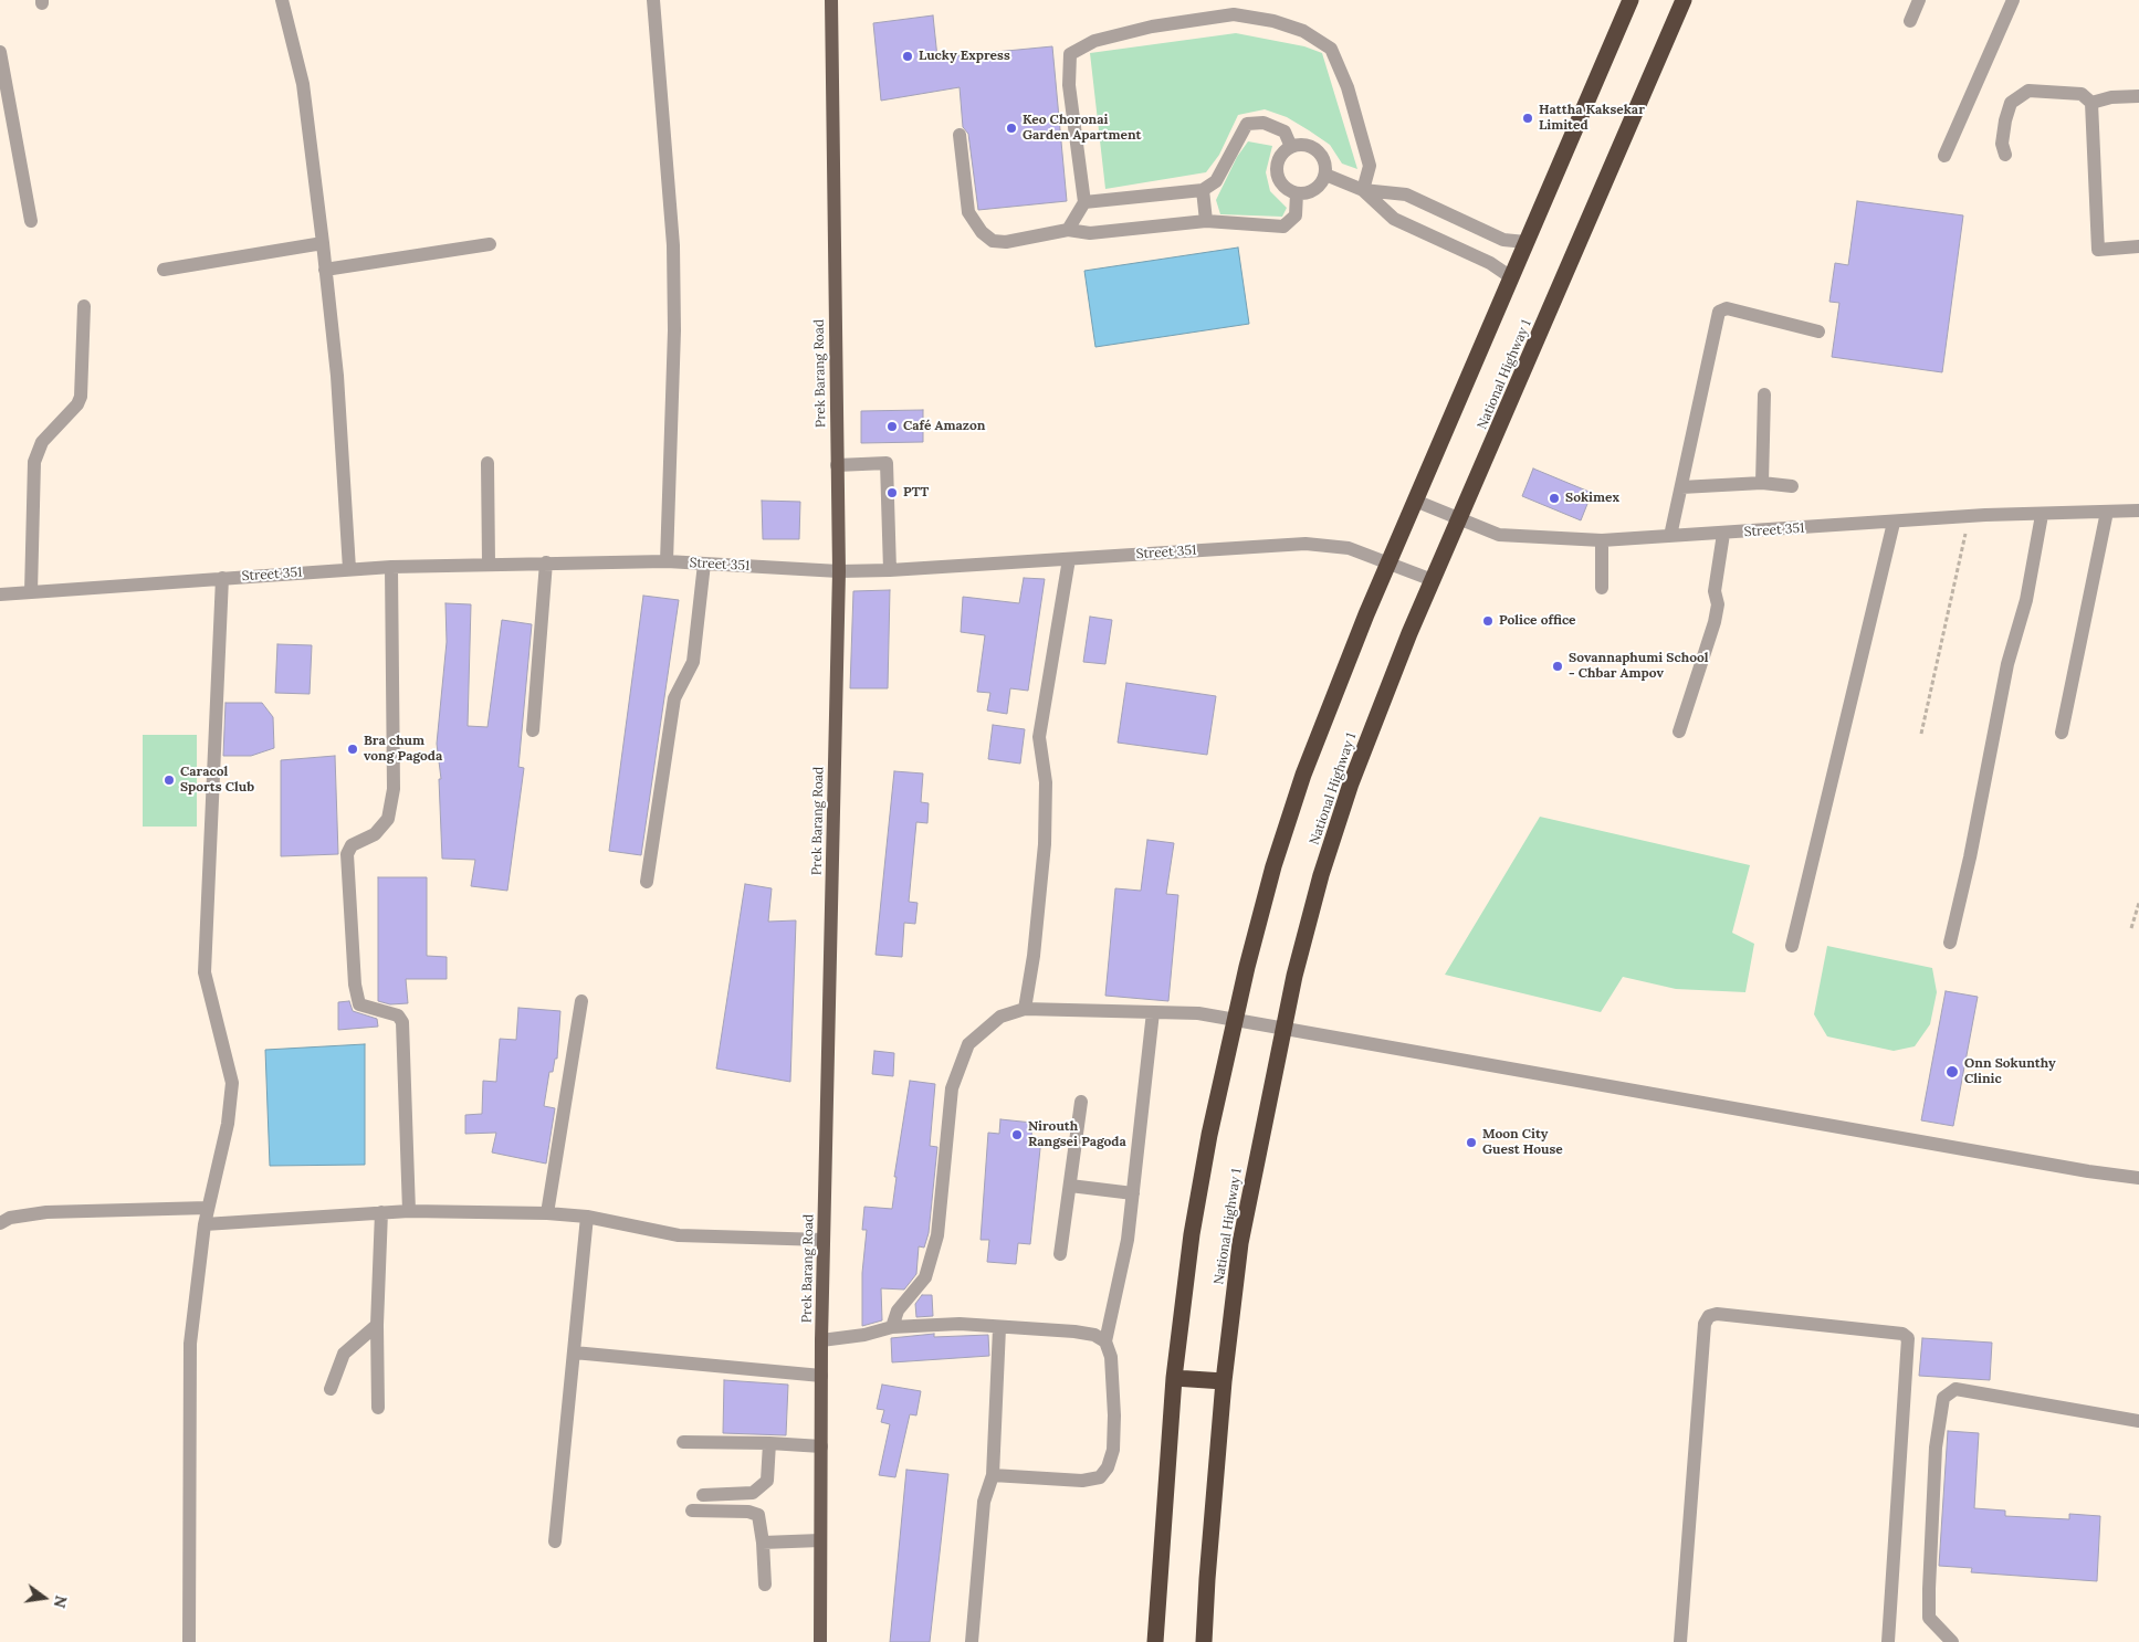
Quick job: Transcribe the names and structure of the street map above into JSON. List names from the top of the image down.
{
  "streets": {
    "highway": ["National Highway 1"],
    "main road": ["Prek Barang Road"],
    "street": ["Street 351"]
  },
  "crossings": [
    ["Prek Barang Road", "Street 351"],
    ["National Highway 1", "Street 351"]
  ],
  "places": [
    "Lucky Express",
    "Hattha Kaksekar Limited",
    "Keo Choronai Garden Apartment",
    "Café Amazon",
    "PTT",
    "Sokimex",
    "Police office",
    "Sovannaphumi School - Chbar Ampov",
    "Bra chum vong Pagoda",
    "Caracol Sports Club",
    "Onn Sokunthy Clinic",
    "Nirouth Rangsei Pagoda",
    "Moon City Guest House"
  ],
  "north": "right"
}
